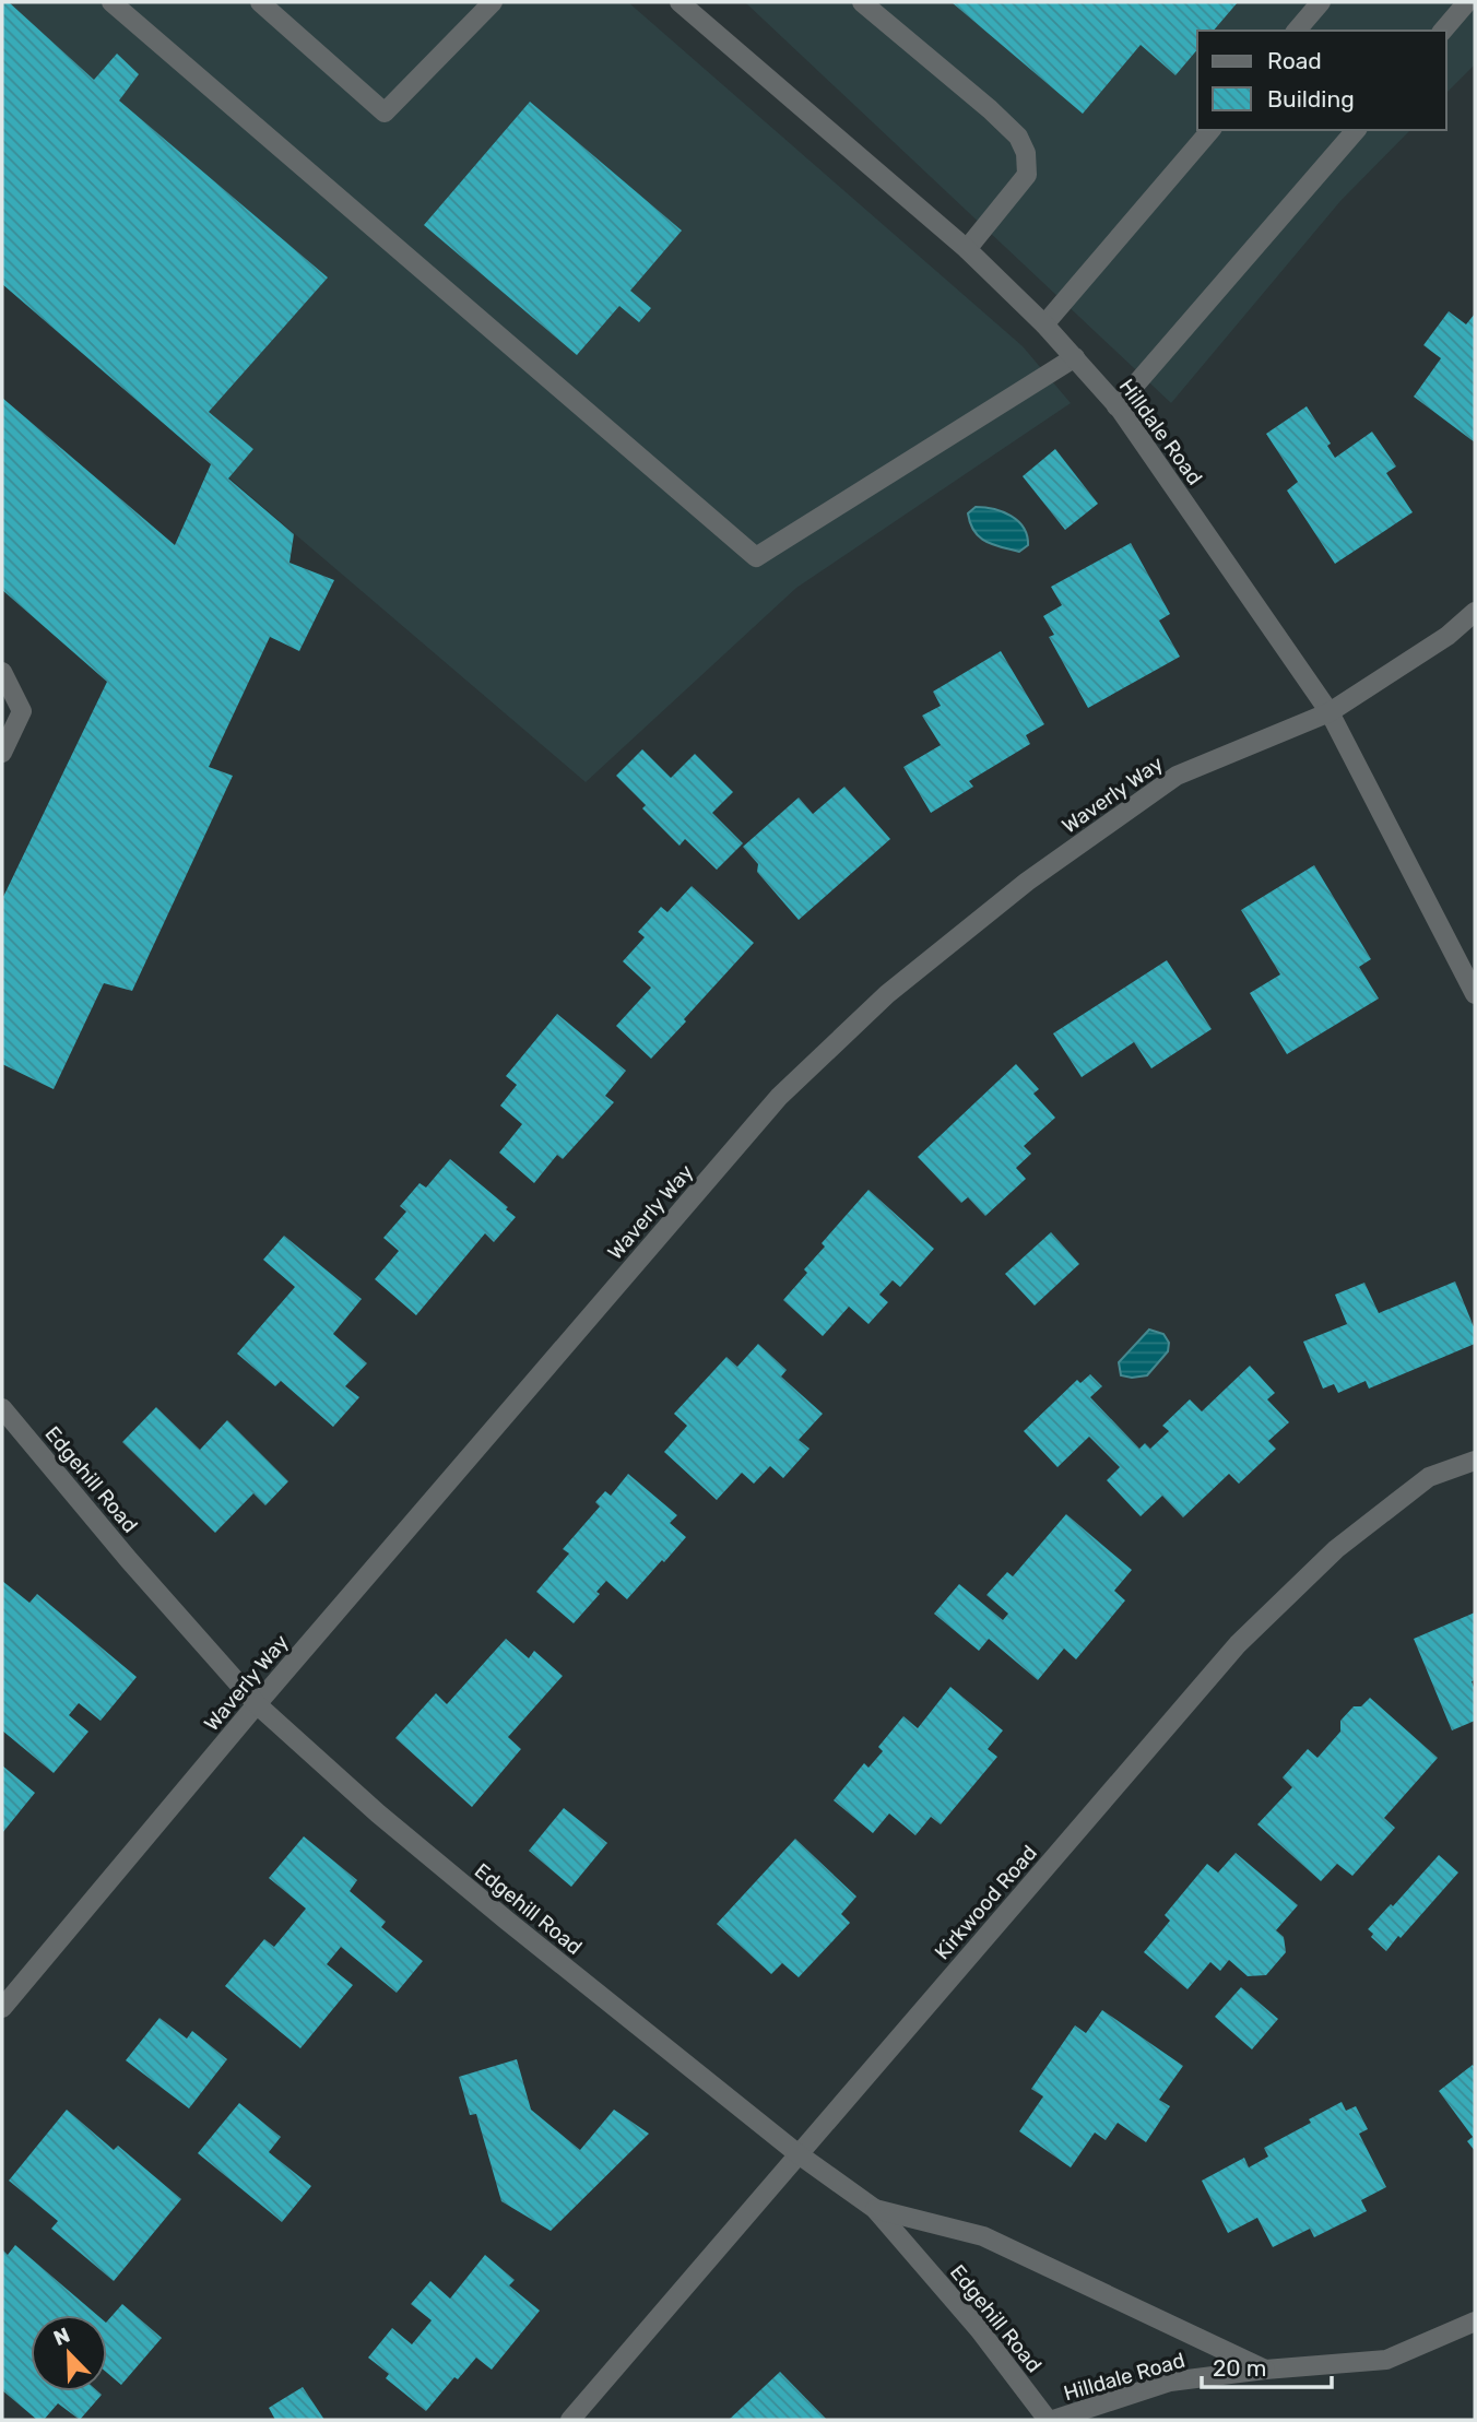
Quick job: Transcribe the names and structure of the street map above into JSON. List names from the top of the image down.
{
  "streets": {
    "street": [
      "Hilldale Road",
      "Waverly Way",
      "Edgehill Road",
      "Kirkwood Road"
    ]
  },
  "crossings": [
    ["Hilldale Road", "Waverly Way"],
    ["Hilldale Road", "Edgehill Road"],
    ["Waverly Way", "Edgehill Road"],
    ["Edgehill Road", "Kirkwood Road"]
  ],
  "legend": ["Road", "Building"],
  "scale_bar": "20 m",
  "north": "top left"
}
